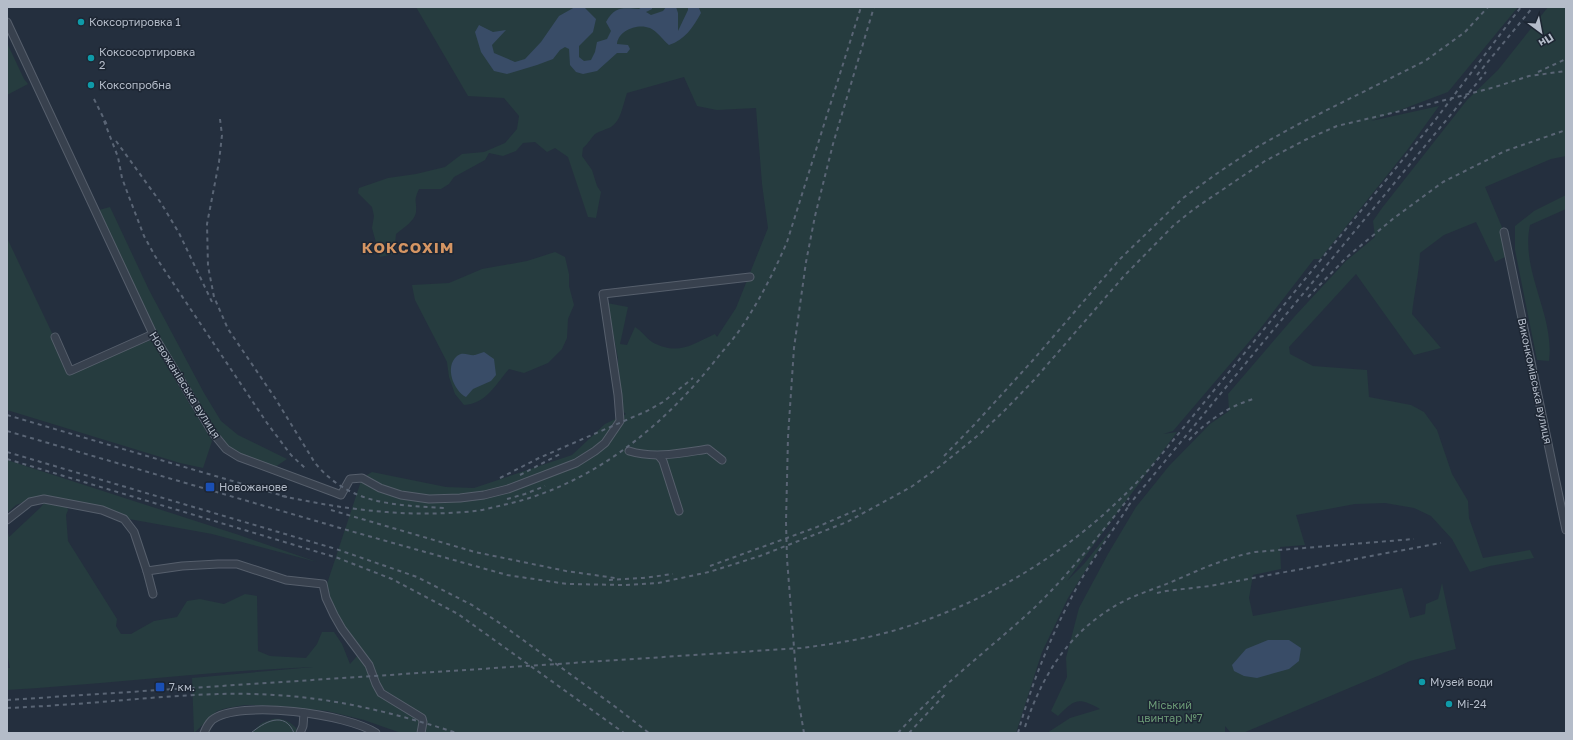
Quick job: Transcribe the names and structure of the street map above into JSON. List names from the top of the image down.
{
  "streets": {
    "street": ["Виконкомівська вулиця", "Новожанівська вулиця"]
  },
  "districts": ["КОКСОХІМ"],
  "parks": ["Міський цвинтар №7"],
  "places": {
    "other": [
      "Коксортировка 1",
      "Коксосортировка 2",
      "Коксопробна",
      "Музей води",
      "Мі-24"
    ],
    "transit": ["Новожанове", "7 км."]
  },
  "north": "bottom right"
}
